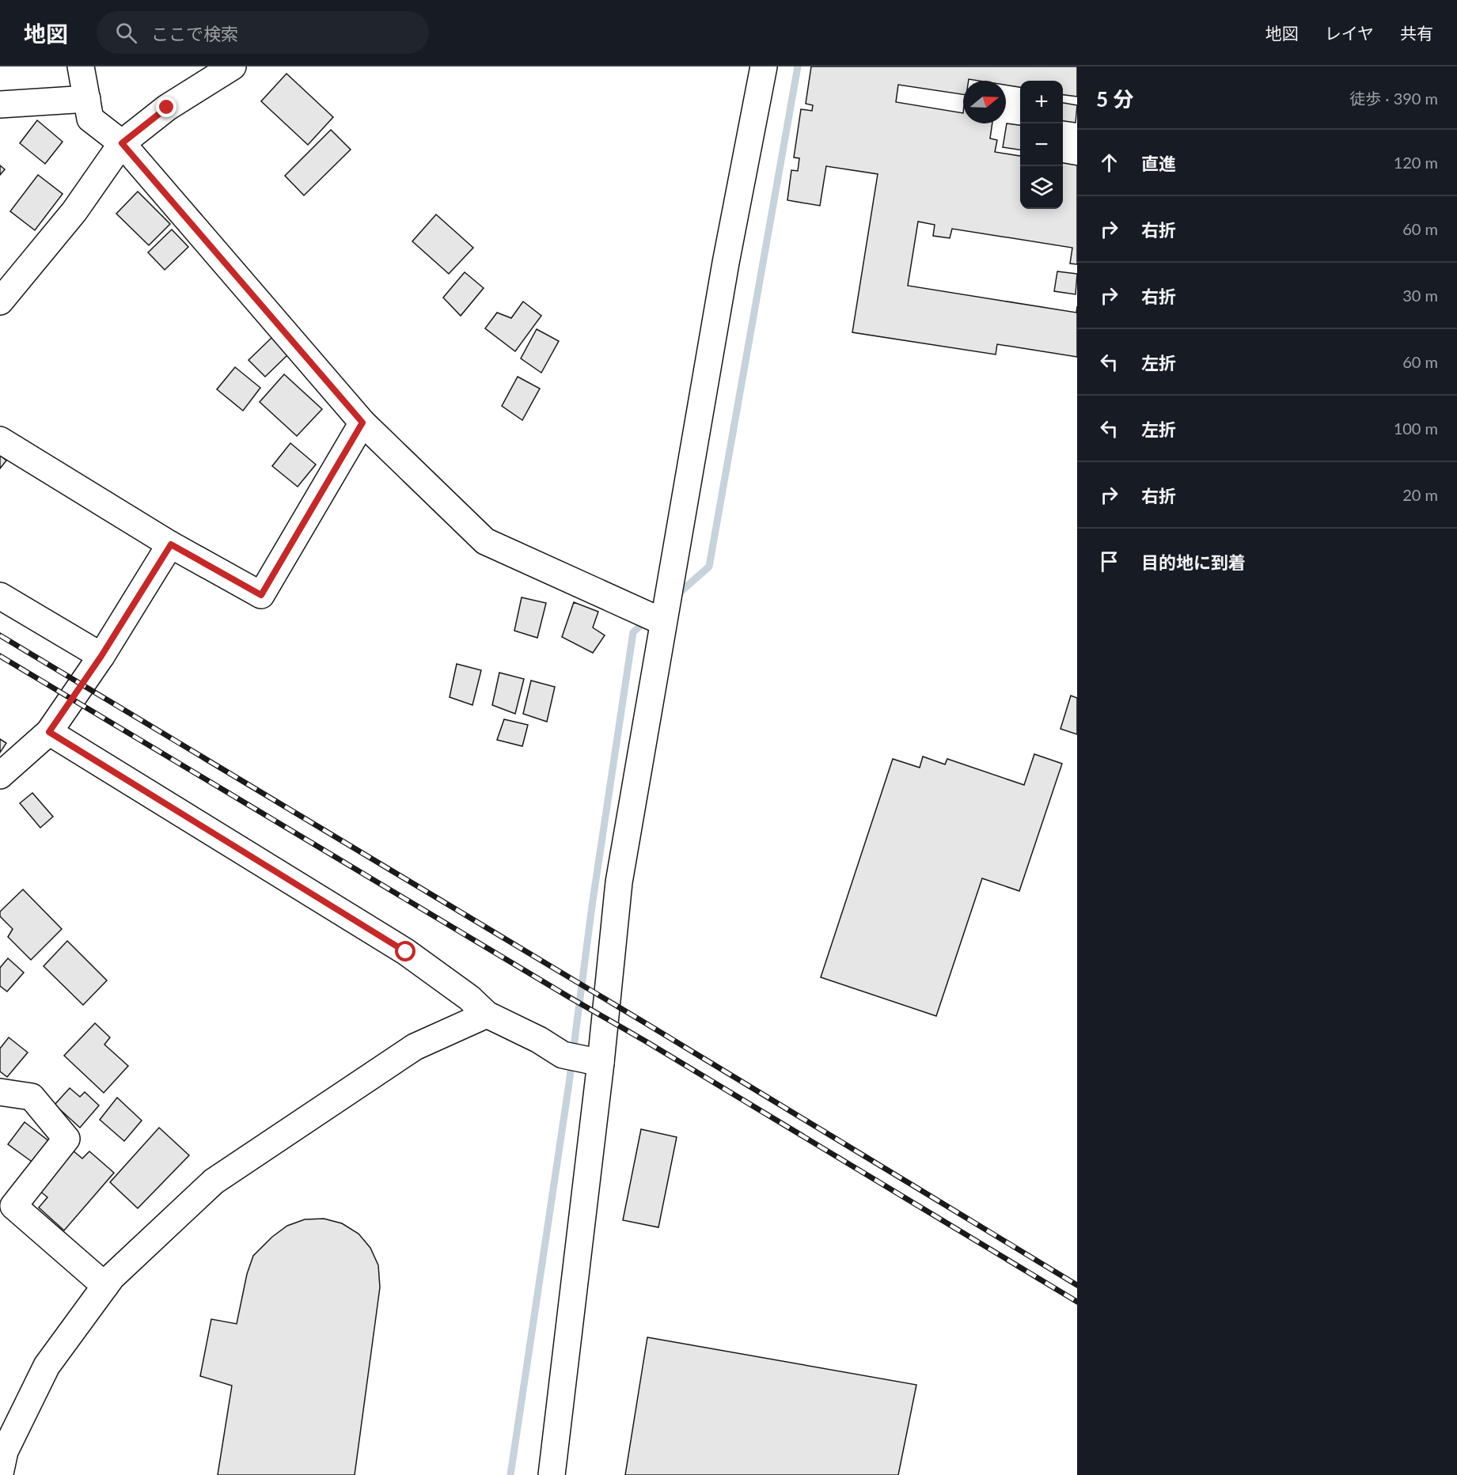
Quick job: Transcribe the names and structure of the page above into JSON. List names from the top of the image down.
{
  "north": "right",
  "page": {
    "header": "地図",
    "search": "ここで検索",
    "nav": ["地図", "レイヤ", "共有"],
    "heading": ["5 分", "徒歩 · 390 m"],
    "map_buttons": ["+", "−"],
    "list": [
      ["直進", "120 m"],
      ["右折", "60 m"],
      ["右折", "30 m"],
      ["左折", "60 m"],
      ["左折", "100 m"],
      ["右折", "20 m"],
      "目的地に到着"
    ]
  }
}
